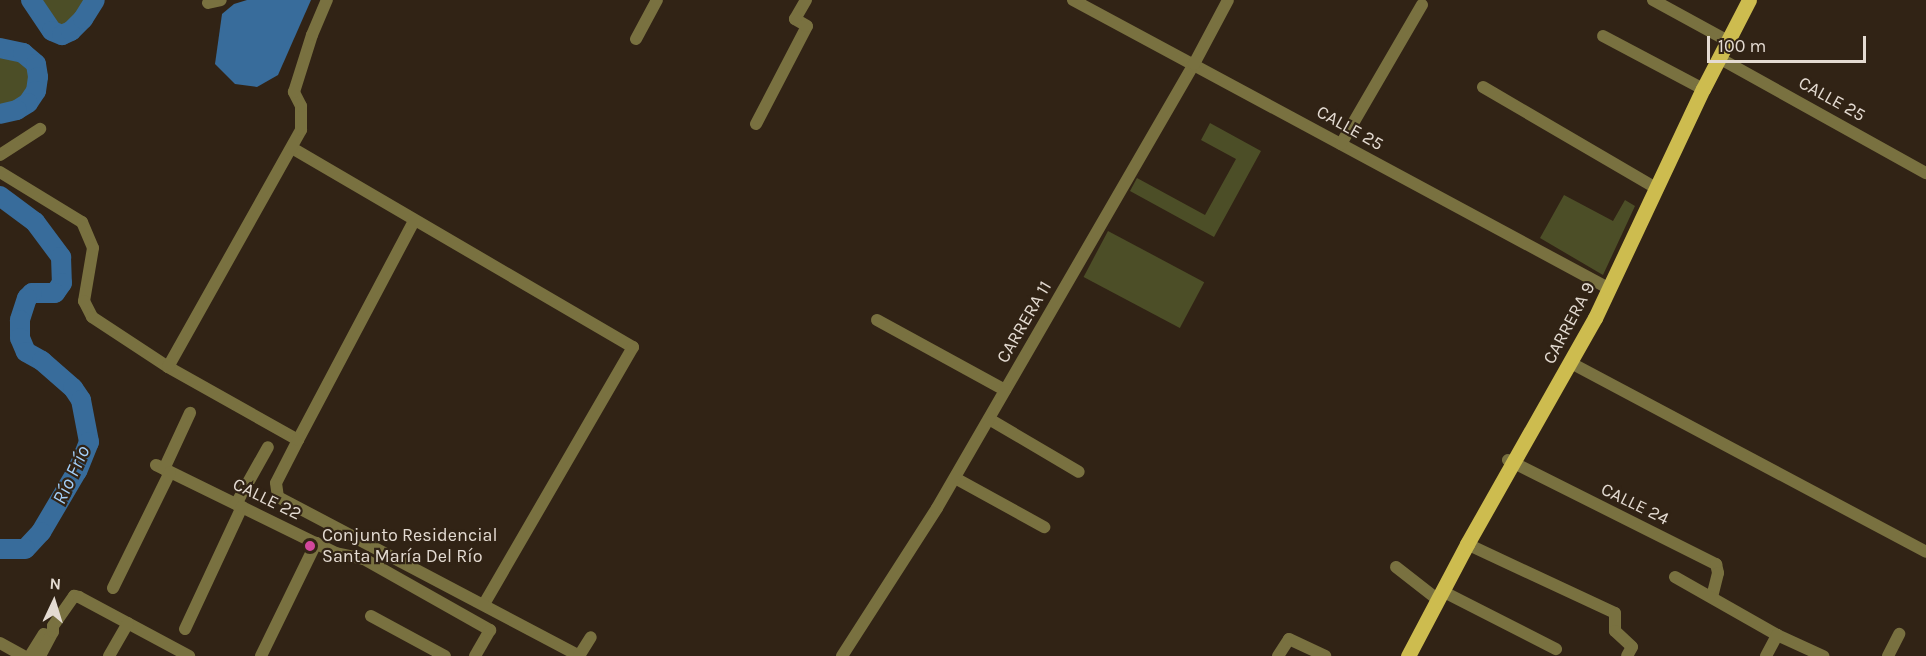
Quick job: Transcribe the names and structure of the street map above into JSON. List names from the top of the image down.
{
  "streets": {
    "main road": ["CARRERA 9"],
    "street": [
      "CALLE 25",
      "CARRERA 11",
      "CALLE 22",
      "CALLE 24"
    ]
  },
  "crossings": [
    ["CALLE 25", "CARRERA 11"],
    ["CALLE 25", "CARRERA 9"],
    ["CARRERA 9", "CALLE 24"]
  ],
  "water": ["Río Frío"],
  "places": ["Conjunto Residencial Santa María Del Río"],
  "scale_bar": "100 m",
  "north": "top"
}
